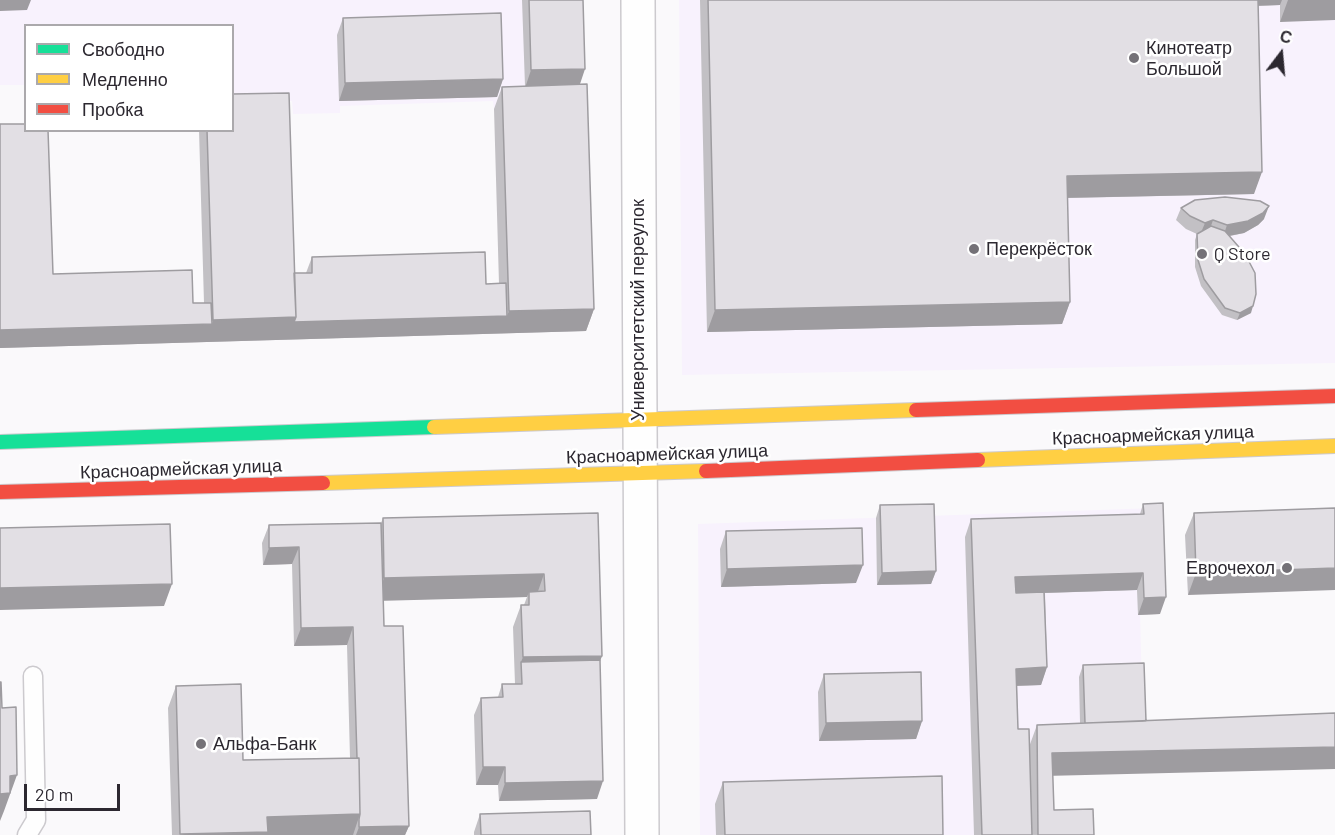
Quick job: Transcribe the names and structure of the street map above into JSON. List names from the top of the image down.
{
  "streets": {
    "main road": ["Красноармейская улица"],
    "street": ["Университетский переулок"]
  },
  "crossings": [
    ["Университетский переулок", "Красноармейская улица"]
  ],
  "places": [
    "Кинотеатр Большой",
    "Перекрёсток",
    "Q Store",
    "Еврочехол",
    "Альфа-Банк"
  ],
  "legend": ["Свободно", "Медленно", "Пробка"],
  "scale_bar": "20 m",
  "north": "top"
}
